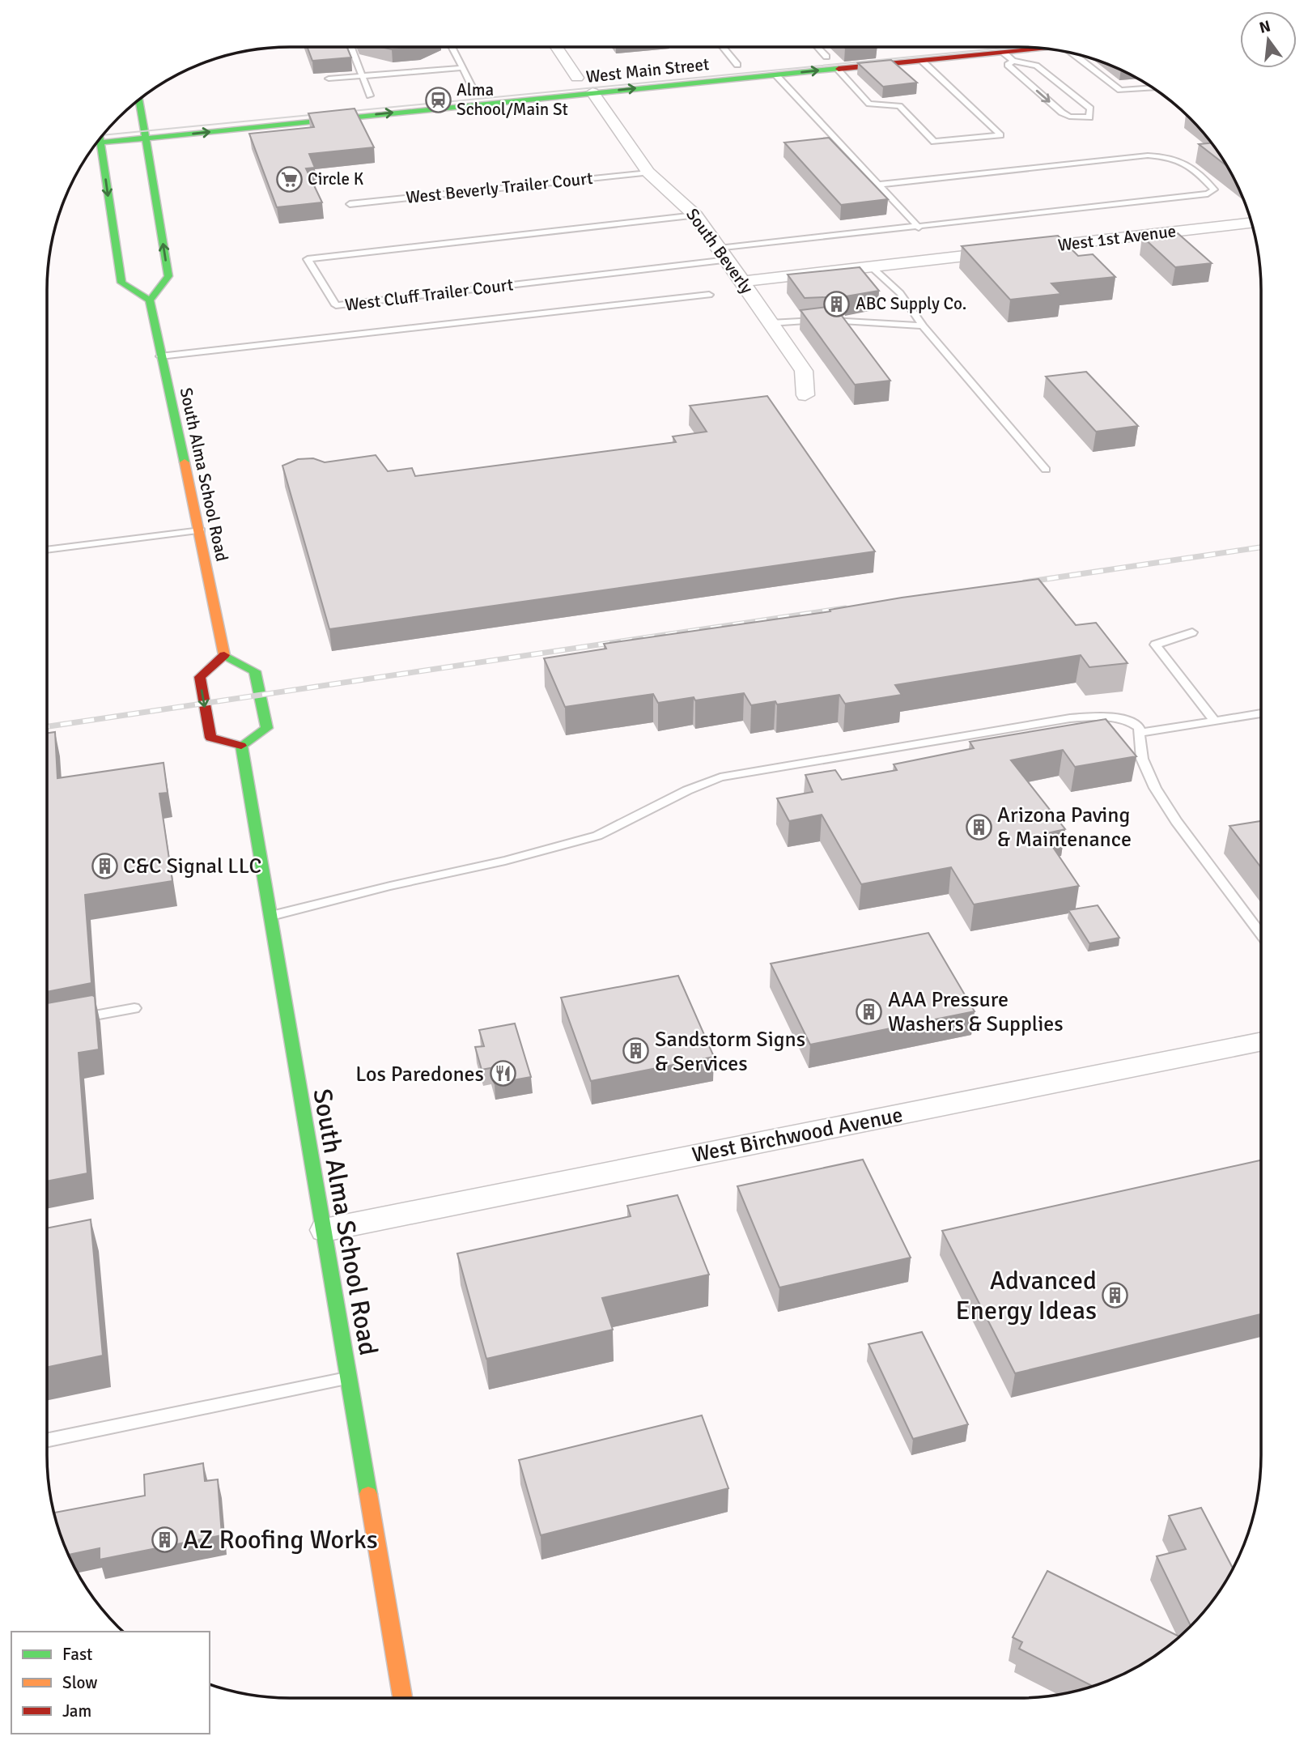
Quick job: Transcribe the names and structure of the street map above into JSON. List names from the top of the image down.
{
  "streets": {
    "main road": ["West Main Street", "South Alma School Road"],
    "street": ["West 1st Avenue", "South Beverly", "West Birchwood Avenue"],
    "lane": ["West Beverly Trailer Court", "West Cluff Trailer Court"]
  },
  "crossings": [
    ["West Main Street", "South Beverly"],
    ["West Beverly Trailer Court", "South Beverly"],
    ["West 1st Avenue", "South Beverly"],
    ["South Beverly", "West Cluff Trailer Court"],
    ["South Alma School Road", "West Birchwood Avenue"]
  ],
  "one_way": ["West Main Street"],
  "places": {
    "station": ["Alma School/Main St"],
    "supermarket": ["Circle K"],
    "building": [
      "ABC Supply Co.",
      "Arizona Paving & Maintenance",
      "C&C Signal LLC",
      "AAA Pressure Washers & Supplies",
      "Sandstorm Signs & Services",
      "Advanced Energy Ideas",
      "AZ Roofing Works"
    ],
    "restaurant": ["Los Paredones"]
  },
  "legend": ["Fast", "Slow", "Jam"],
  "north": "top"
}
